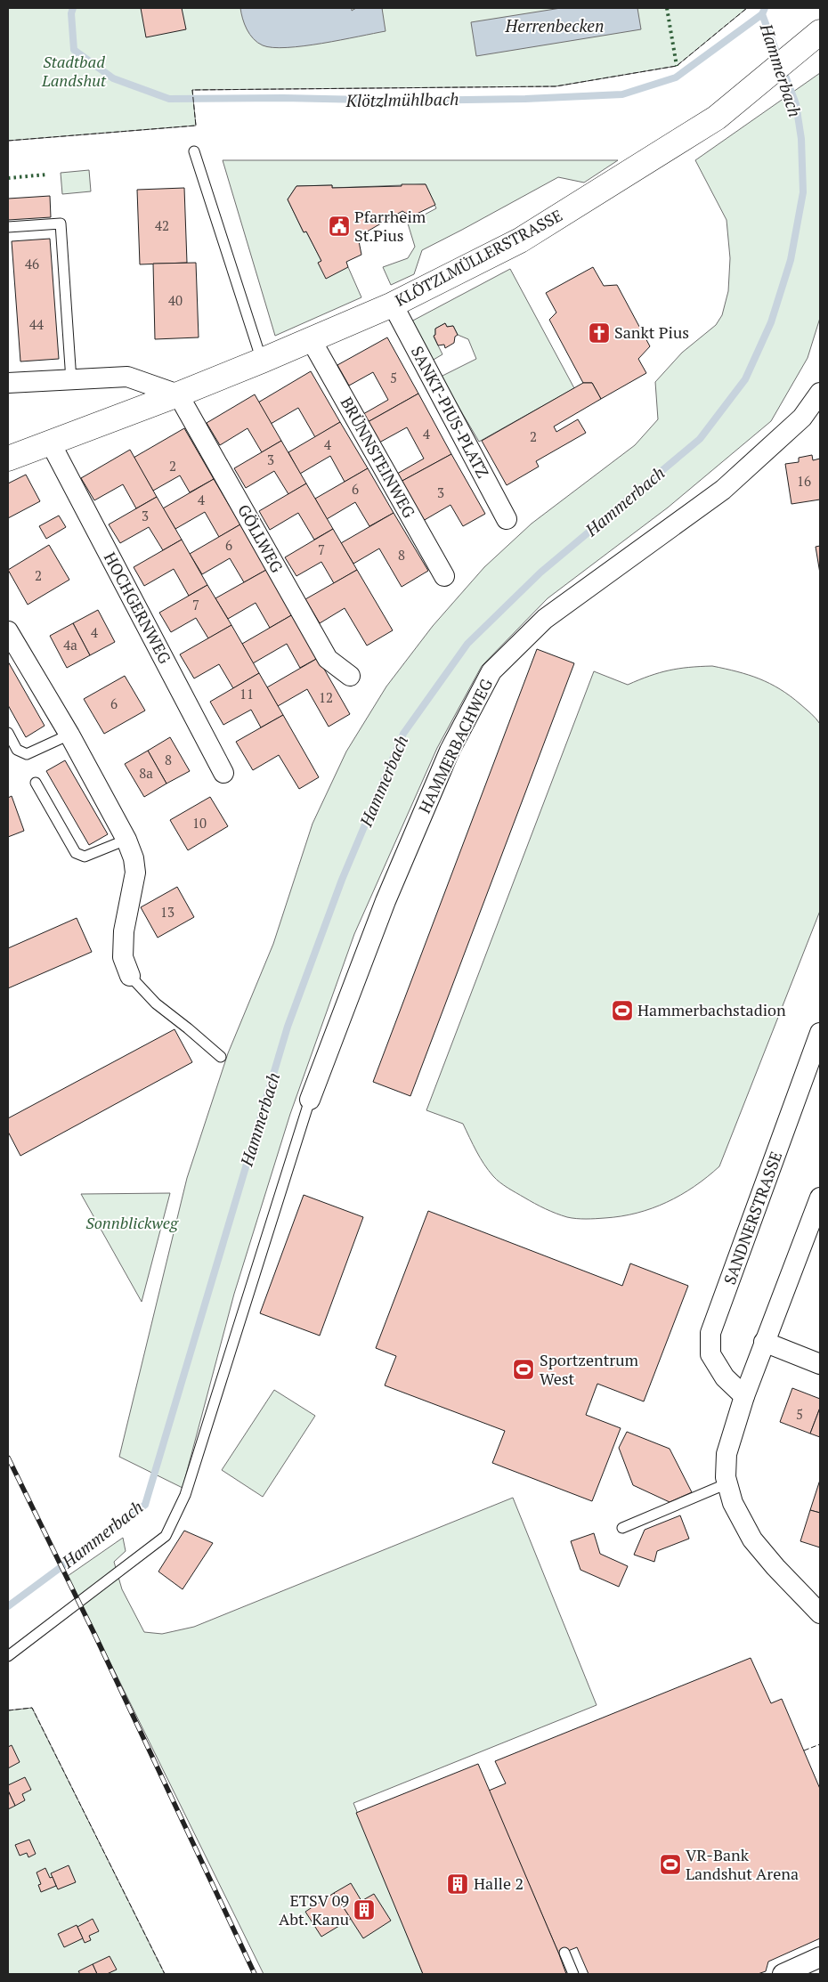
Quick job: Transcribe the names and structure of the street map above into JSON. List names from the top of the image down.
{
  "streets": {
    "street": [
      "KLÖTZLMÜLLERSTRASSE",
      "SANKT-PIUS-PLATZ",
      "BRÜNNSTEINWEG",
      "GÖLLWEG",
      "HOCHGERNWEG",
      "HAMMERBACHWEG",
      "SANDNERSTRASSE"
    ]
  },
  "crossings": [
    ["KLÖTZLMÜLLERSTRASSE", "SANKT-PIUS-PLATZ"],
    ["KLÖTZLMÜLLERSTRASSE", "BRÜNNSTEINWEG"],
    ["KLÖTZLMÜLLERSTRASSE", "GÖLLWEG"],
    ["KLÖTZLMÜLLERSTRASSE", "HOCHGERNWEG"]
  ],
  "water": ["Herrenbecken", "Hammerbach", "Klötzlmühlbach"],
  "parks": ["Stadtbad Landshut", "Sonnblickweg"],
  "places": {
    "public building": ["Pfarrheim St.Pius"],
    "church": ["Sankt Pius"],
    "sports": ["Hammerbachstadion", "Sportzentrum West", "VR-Bank Landshut Arena"],
    "building": ["Halle 2", "ETSV 09 Abt. Kanu"]
  },
  "house_numbers": [
    "42",
    "46",
    "40",
    "44",
    "5",
    "4",
    "2",
    "4",
    "3",
    "2",
    "16",
    "6",
    "3",
    "4",
    "3",
    "6",
    "7",
    "8",
    "2",
    "7",
    "4",
    "4a",
    "11",
    "12",
    "6",
    "8",
    "8a",
    "10",
    "13",
    "5"
  ]
}
